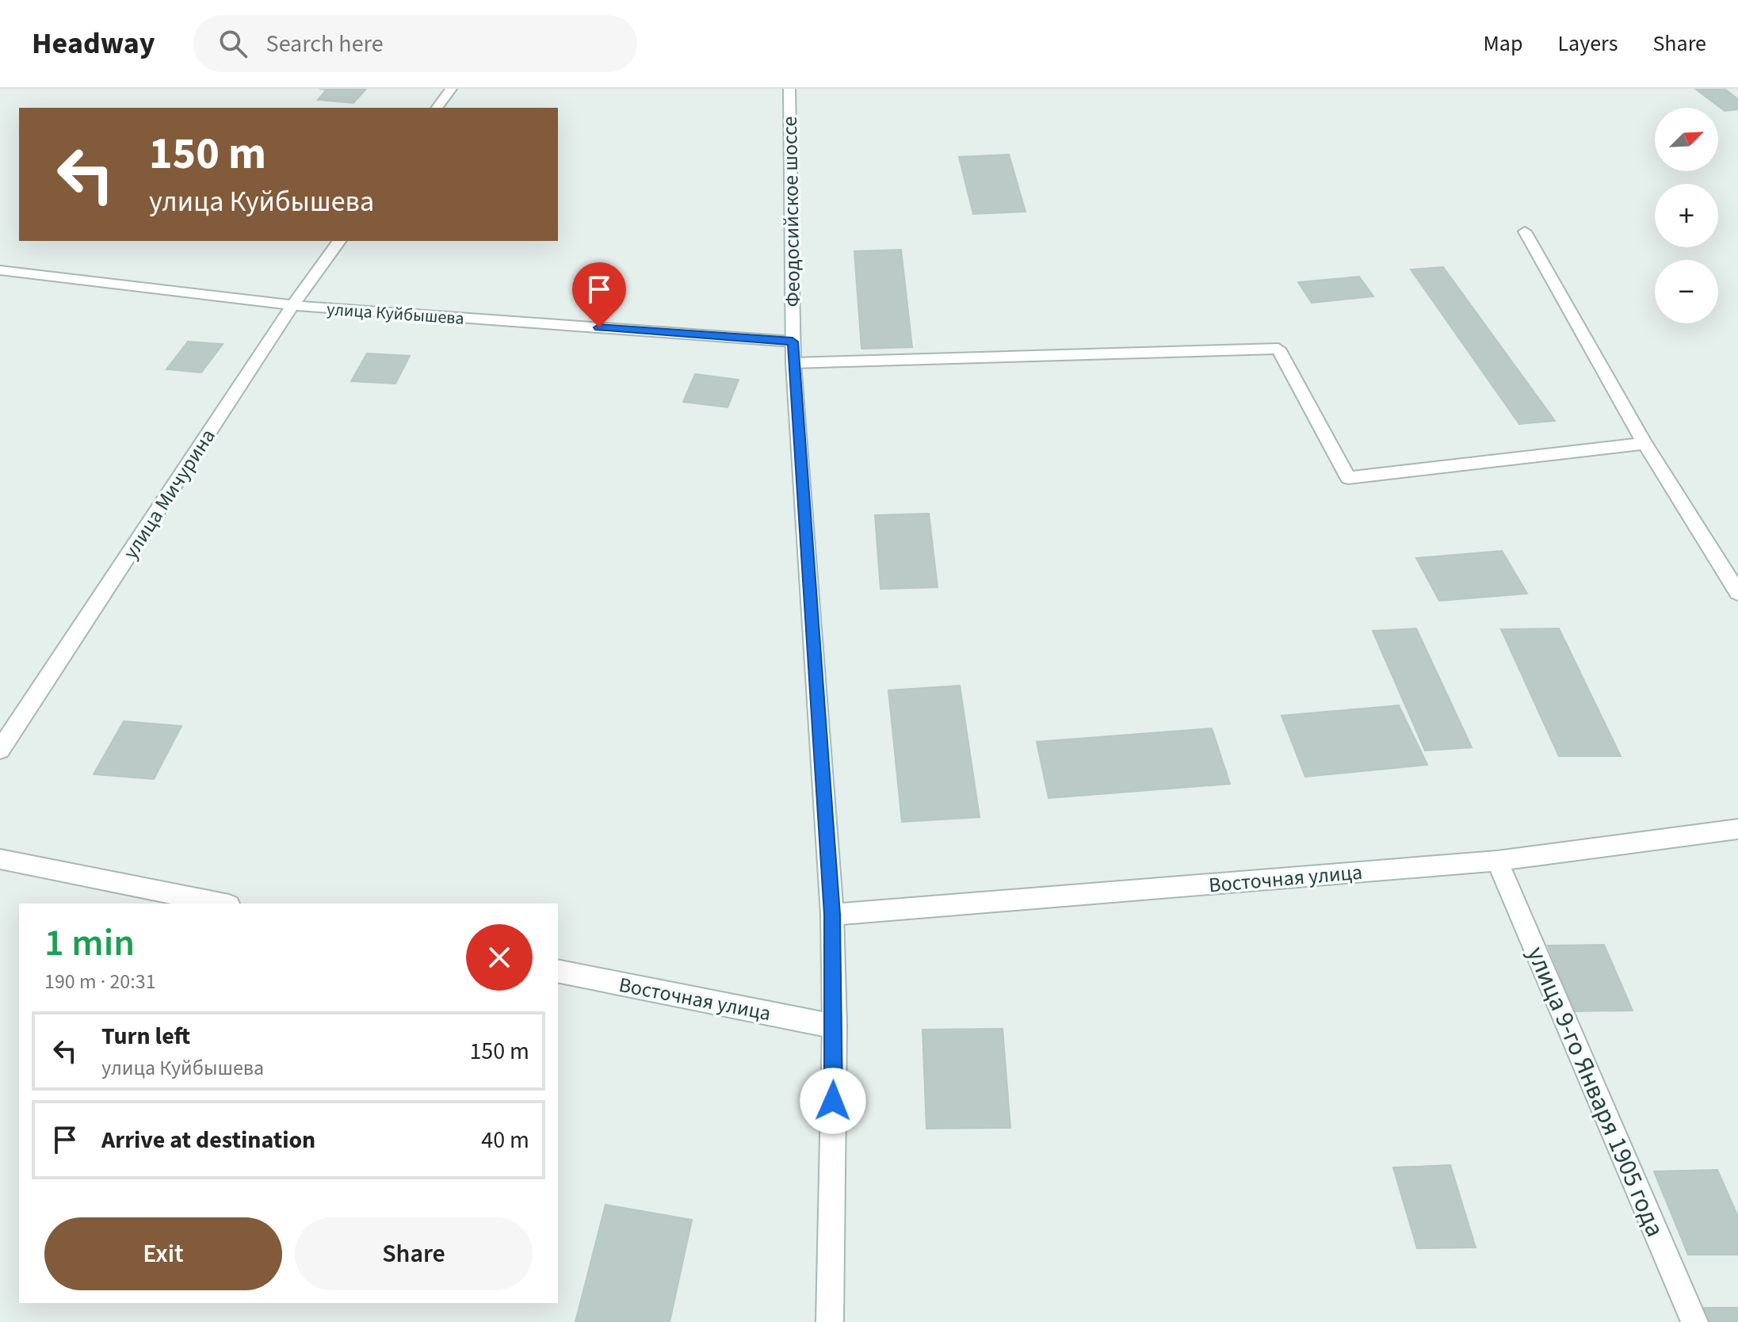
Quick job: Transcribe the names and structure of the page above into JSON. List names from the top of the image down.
{
  "streets": {
    "street": [
      "Феодосийское шоссе",
      "улица Куйбышева",
      "улица Мичурина",
      "Восточная улица",
      "улица 9-го Января 1905 года"
    ]
  },
  "crossings": [
    ["Феодосийское шоссе", "улица Куйбышева"],
    ["Феодосийское шоссе", "Восточная улица"],
    ["улица Куйбышева", "улица Мичурина"],
    ["Восточная улица", "улица 9-го Января 1905 года"]
  ],
  "north": "top right",
  "page": {
    "header": "Headway",
    "search": "Search here",
    "nav": ["Map", "Layers", "Share"],
    "map_buttons": ["+", "−"],
    "turn": ["150 m", "улица Куйбышева"],
    "heading": ["1 min", "190 m · 20:31"],
    "list": [
      {
        "name": "Turn left",
        "note": "улица Куйбышева",
        "value": "150 m"
      },
      {
        "name": "Arrive at destination",
        "value": "40 m"
      }
    ],
    "buttons": ["Exit", "Share"]
  }
}
